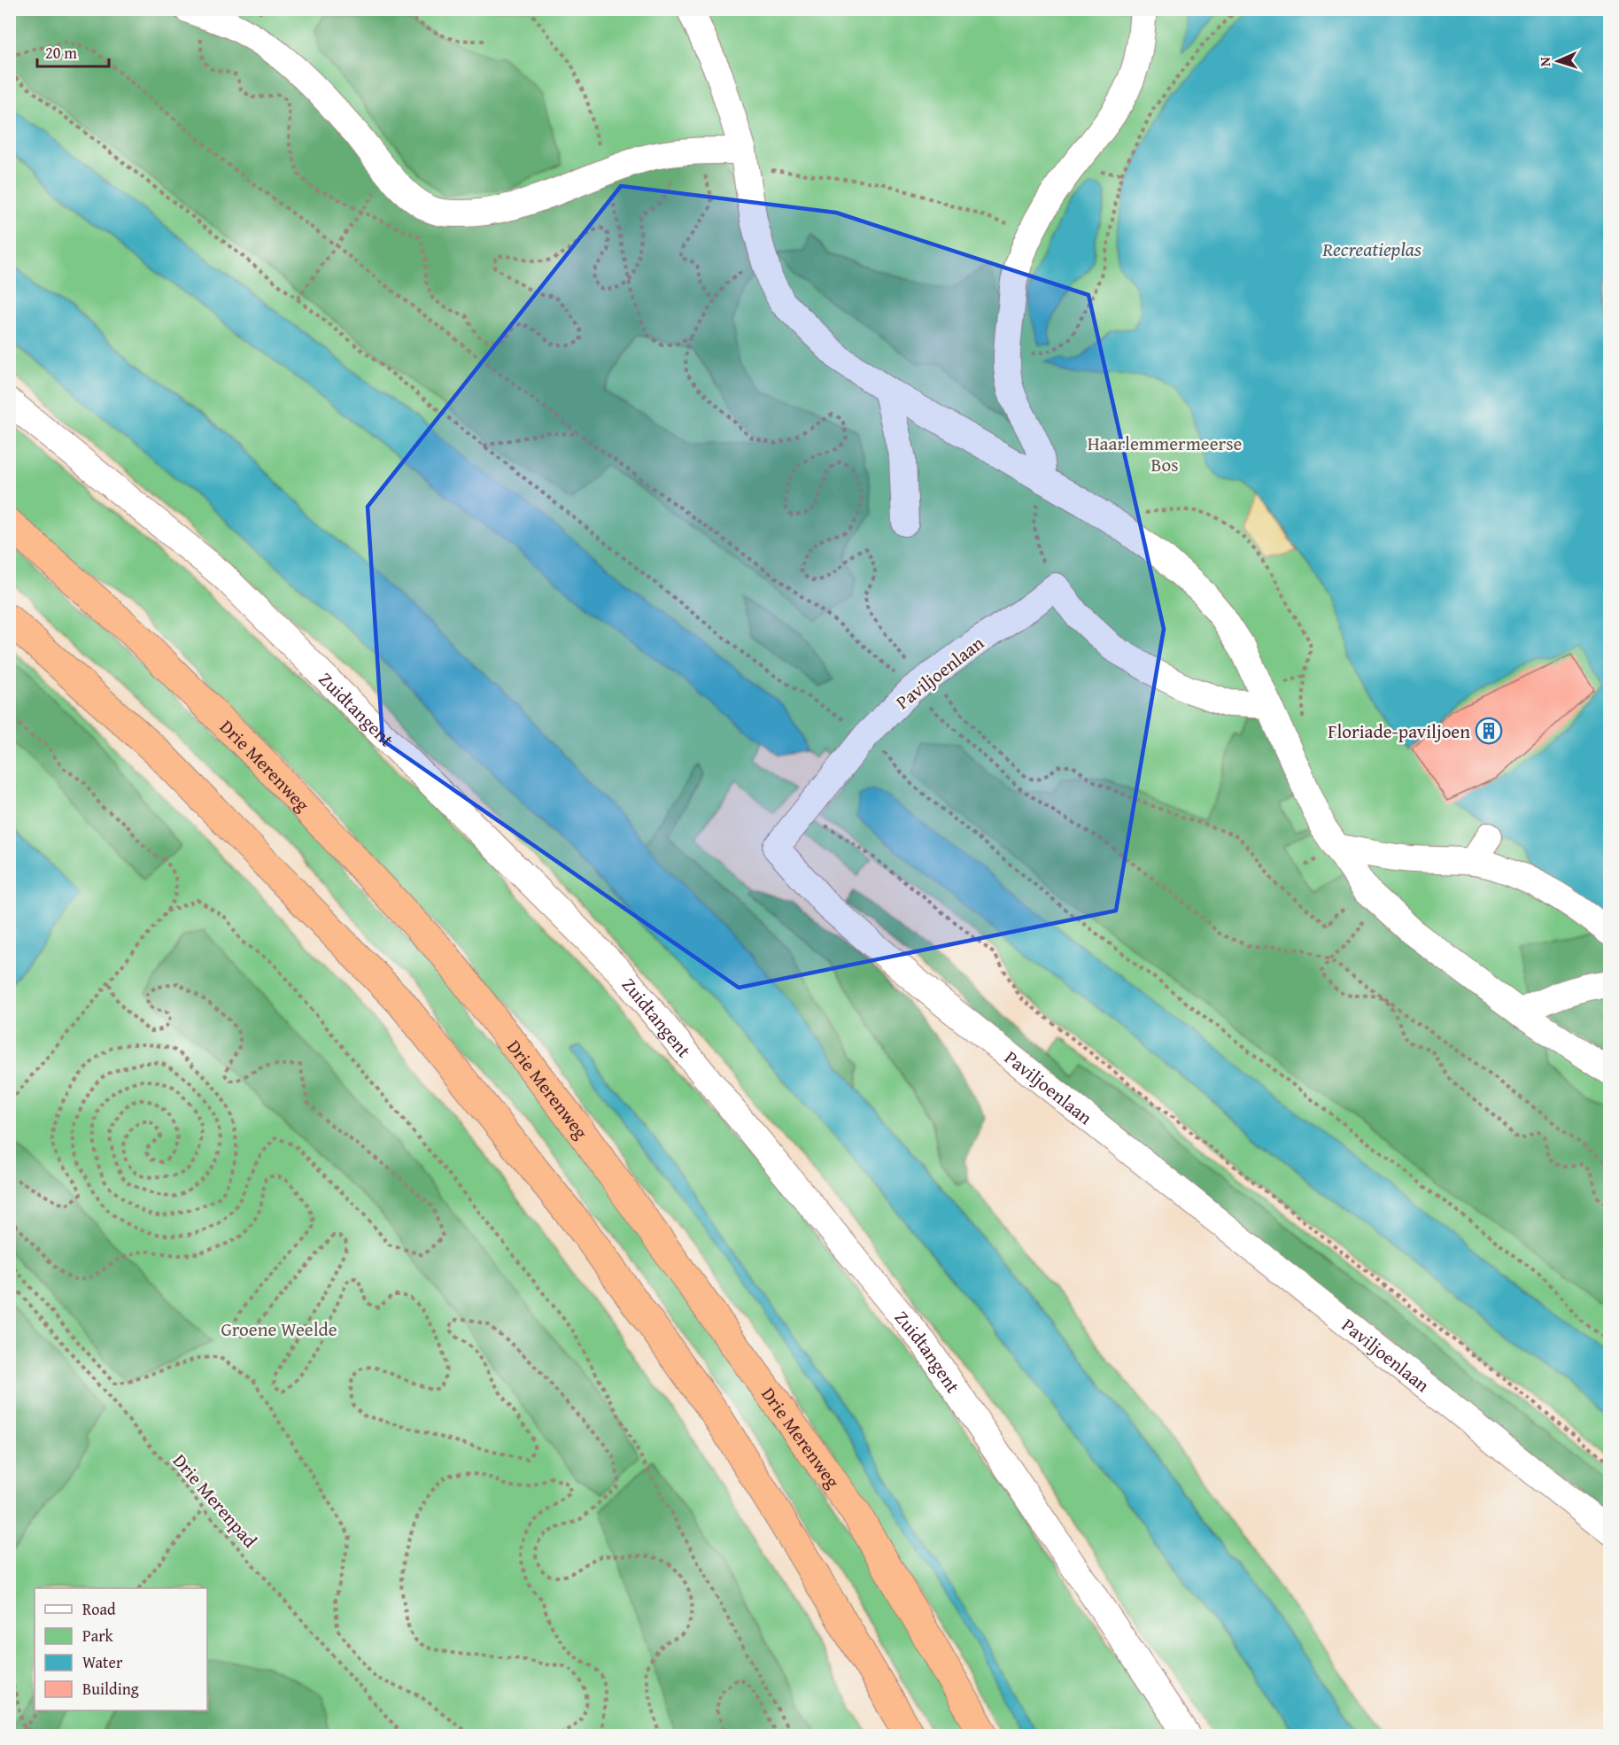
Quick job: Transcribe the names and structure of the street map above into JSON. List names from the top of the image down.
{
  "streets": {
    "highway": ["Drie Merenweg"],
    "street": ["Paviljoenlaan", "Zuidtangent"],
    "path": ["Drie Merenpad"]
  },
  "water": ["Recreatieplas"],
  "parks": ["Haarlemmermeerse Bos", "Groene Weelde"],
  "places": {
    "building": ["Floriade-paviljoen"]
  },
  "legend": [
    "Road",
    "Park",
    "Water",
    "Building"
  ],
  "scale_bar": "20 m",
  "north": "left"
}
